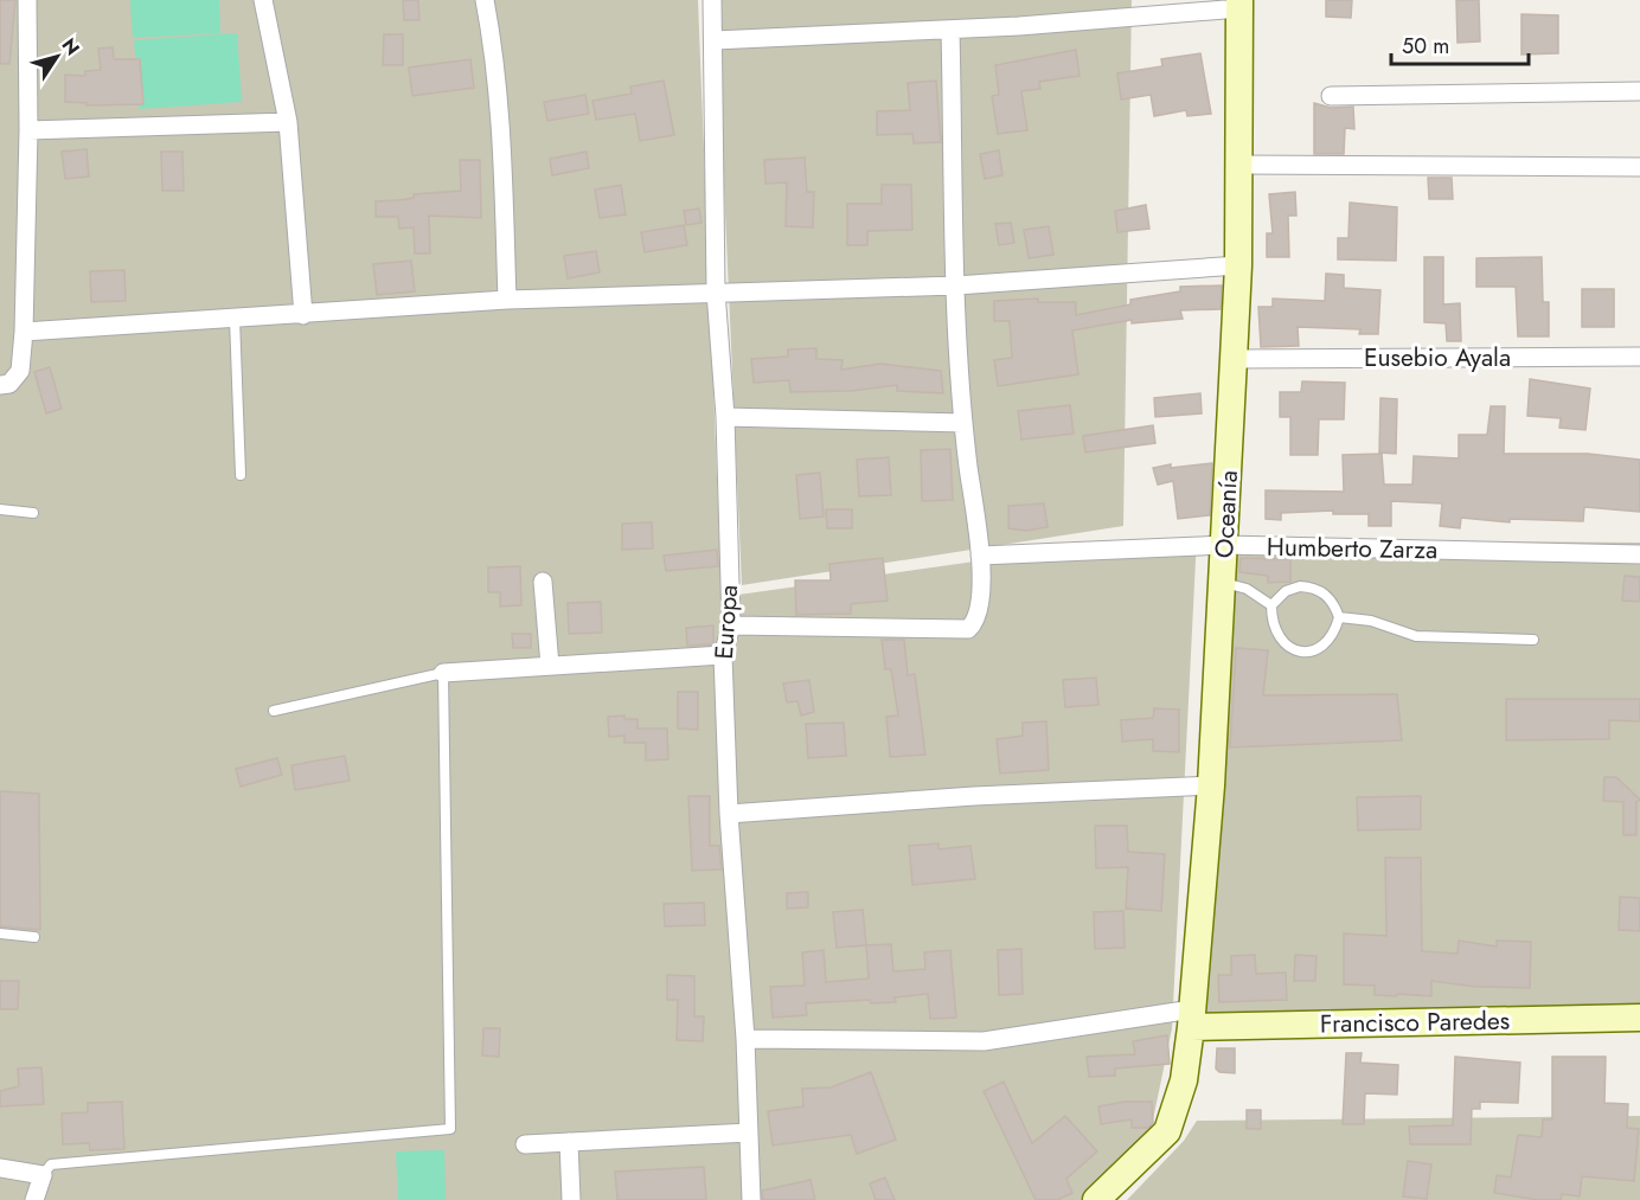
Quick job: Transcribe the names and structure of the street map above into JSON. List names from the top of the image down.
{
  "streets": {
    "street": [
      "Eusebio Ayala",
      "Oceanía",
      "Humberto Zarza",
      "Europa",
      "Francisco Paredes"
    ]
  },
  "crossings": [
    ["Eusebio Ayala", "Oceanía"],
    ["Oceanía", "Humberto Zarza"],
    ["Oceanía", "Francisco Paredes"]
  ],
  "scale_bar": "50 m",
  "north": "top right"
}
